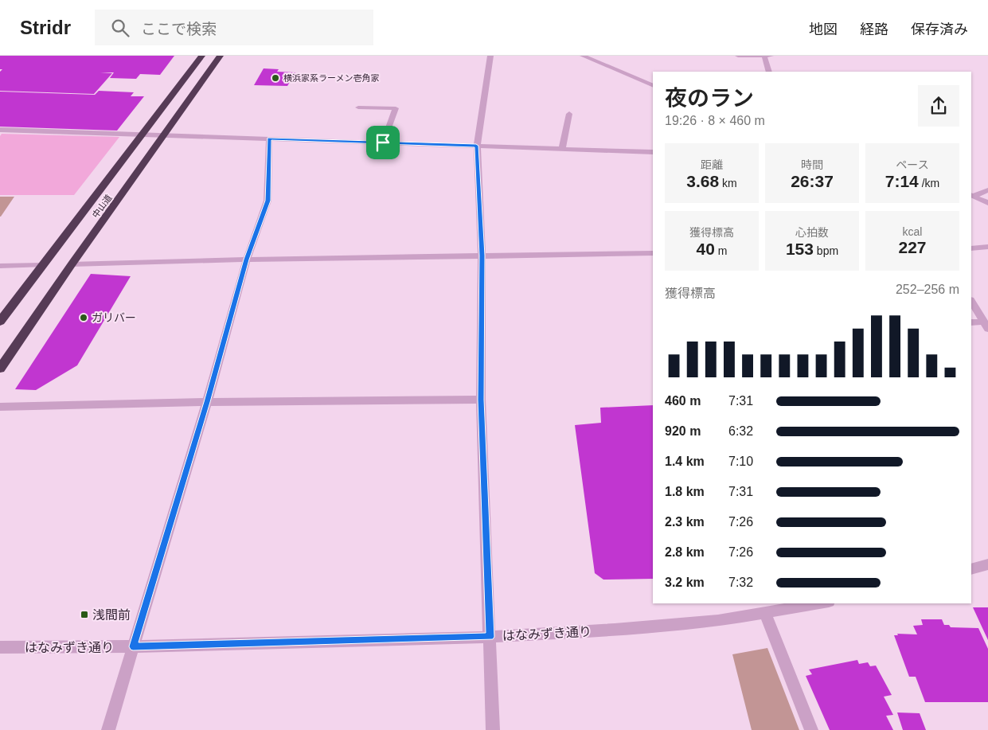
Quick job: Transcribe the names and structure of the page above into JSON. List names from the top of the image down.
{
  "streets": {
    "highway": ["中山道"],
    "street": ["はなみずき通り"]
  },
  "places": {
    "other": ["横浜家系ラーメン壱角家", "ガリバー"],
    "transit": ["浅間前"]
  },
  "page": {
    "header": "Stridr",
    "search": "ここで検索",
    "nav": ["地図", "経路", "保存済み"],
    "heading": ["夜のラン", "19:26 · 8 × 460 m"],
    "stats": [
      ["距離", "3.68 km"],
      ["時間", "26:37"],
      ["ペース", "7:14 /km"],
      ["獲得標高", "40 m"],
      ["心拍数", "153 bpm"],
      ["kcal", "227"]
    ],
    "chart": ["獲得標高", "252–256 m"],
    "list": [
      {
        "name": "460 m",
        "note": "7:31"
      },
      {
        "name": "920 m",
        "note": "6:32"
      },
      {
        "name": "1.4 km",
        "note": "7:10"
      },
      {
        "name": "1.8 km",
        "note": "7:31"
      },
      {
        "name": "2.3 km",
        "note": "7:26"
      },
      {
        "name": "2.8 km",
        "note": "7:26"
      },
      {
        "name": "3.2 km",
        "note": "7:32"
      }
    ]
  }
}
